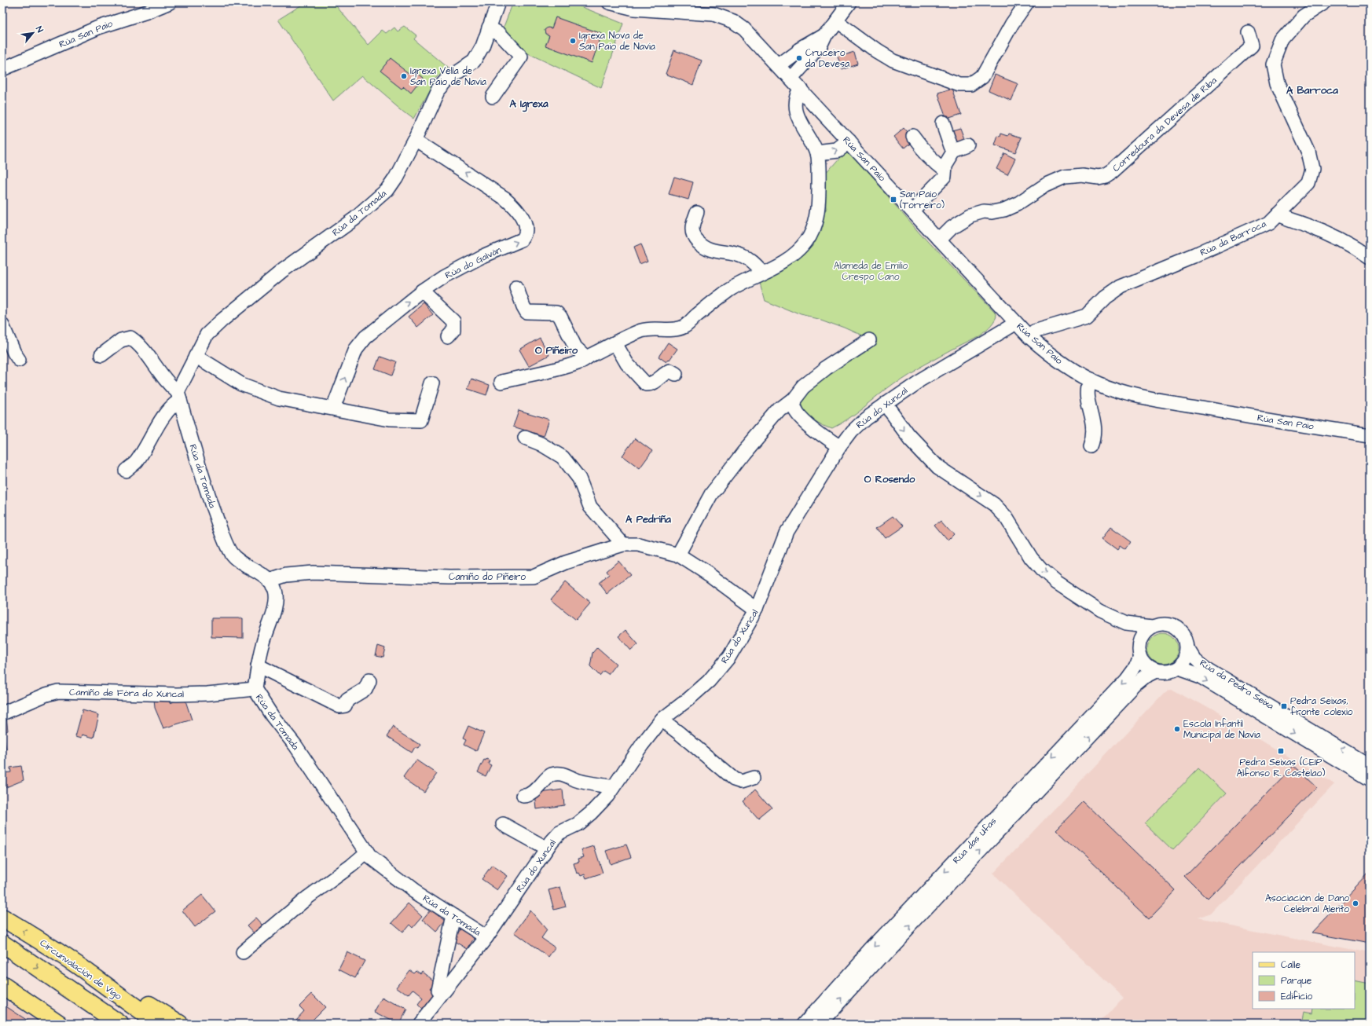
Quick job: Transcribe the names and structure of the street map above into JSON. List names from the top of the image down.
{
  "streets": {
    "main road": ["Circunvalación de Vigo"],
    "street": [
      "Rúa San Paio",
      "Corredoura da Devesa de Riba",
      "Rúa da Tomada",
      "Rúa da Barroca",
      "Rúa do Galván",
      "Rúa do Xuncal",
      "Camiño do Piñeiro",
      "Rúa da Pedra Seixa",
      "Camiño de Fóra do Xuncal",
      "Rúa das Ufas"
    ]
  },
  "crossings": [
    ["Rúa San Paio", "Corredoura da Devesa de Riba"],
    ["Rúa San Paio", "Rúa da Barroca"],
    ["Rúa San Paio", "Rúa do Xuncal"],
    ["Rúa da Tomada", "Rúa do Galván"],
    ["Rúa da Tomada", "Rúa do Xuncal"],
    ["Rúa da Tomada", "Camiño do Piñeiro"],
    ["Rúa da Tomada", "Camiño de Fóra do Xuncal"],
    ["Rúa do Xuncal", "Camiño do Piñeiro"],
    ["Rúa do Xuncal", "Rúa da Pedra Seixa"],
    ["Rúa da Pedra Seixa", "Rúa das Ufas"]
  ],
  "districts": [
    "A Barroca",
    "A Igrexa",
    "O Piñeiro",
    "O Rosendo",
    "A Pedriña"
  ],
  "parks": ["Alameda de Emilio Crespo Cano"],
  "places": {
    "other": [
      "Igrexa Nova de San Paio de Navia",
      "Cruceiro da Devesa",
      "Igrexa Vella de San Paio de Navia",
      "Escola Infantil Municipal de Navia",
      "Asociación de Dano Celebral Alento"
    ],
    "transit": ["San Paio (Torreiro)", "Pedra Seixas, fronte colexio", "Pedra Seixas (CEIP Alfonso R. Castelao)"]
  },
  "legend": ["Calle", "Parque", "Edificio"],
  "north": "top right"
}
